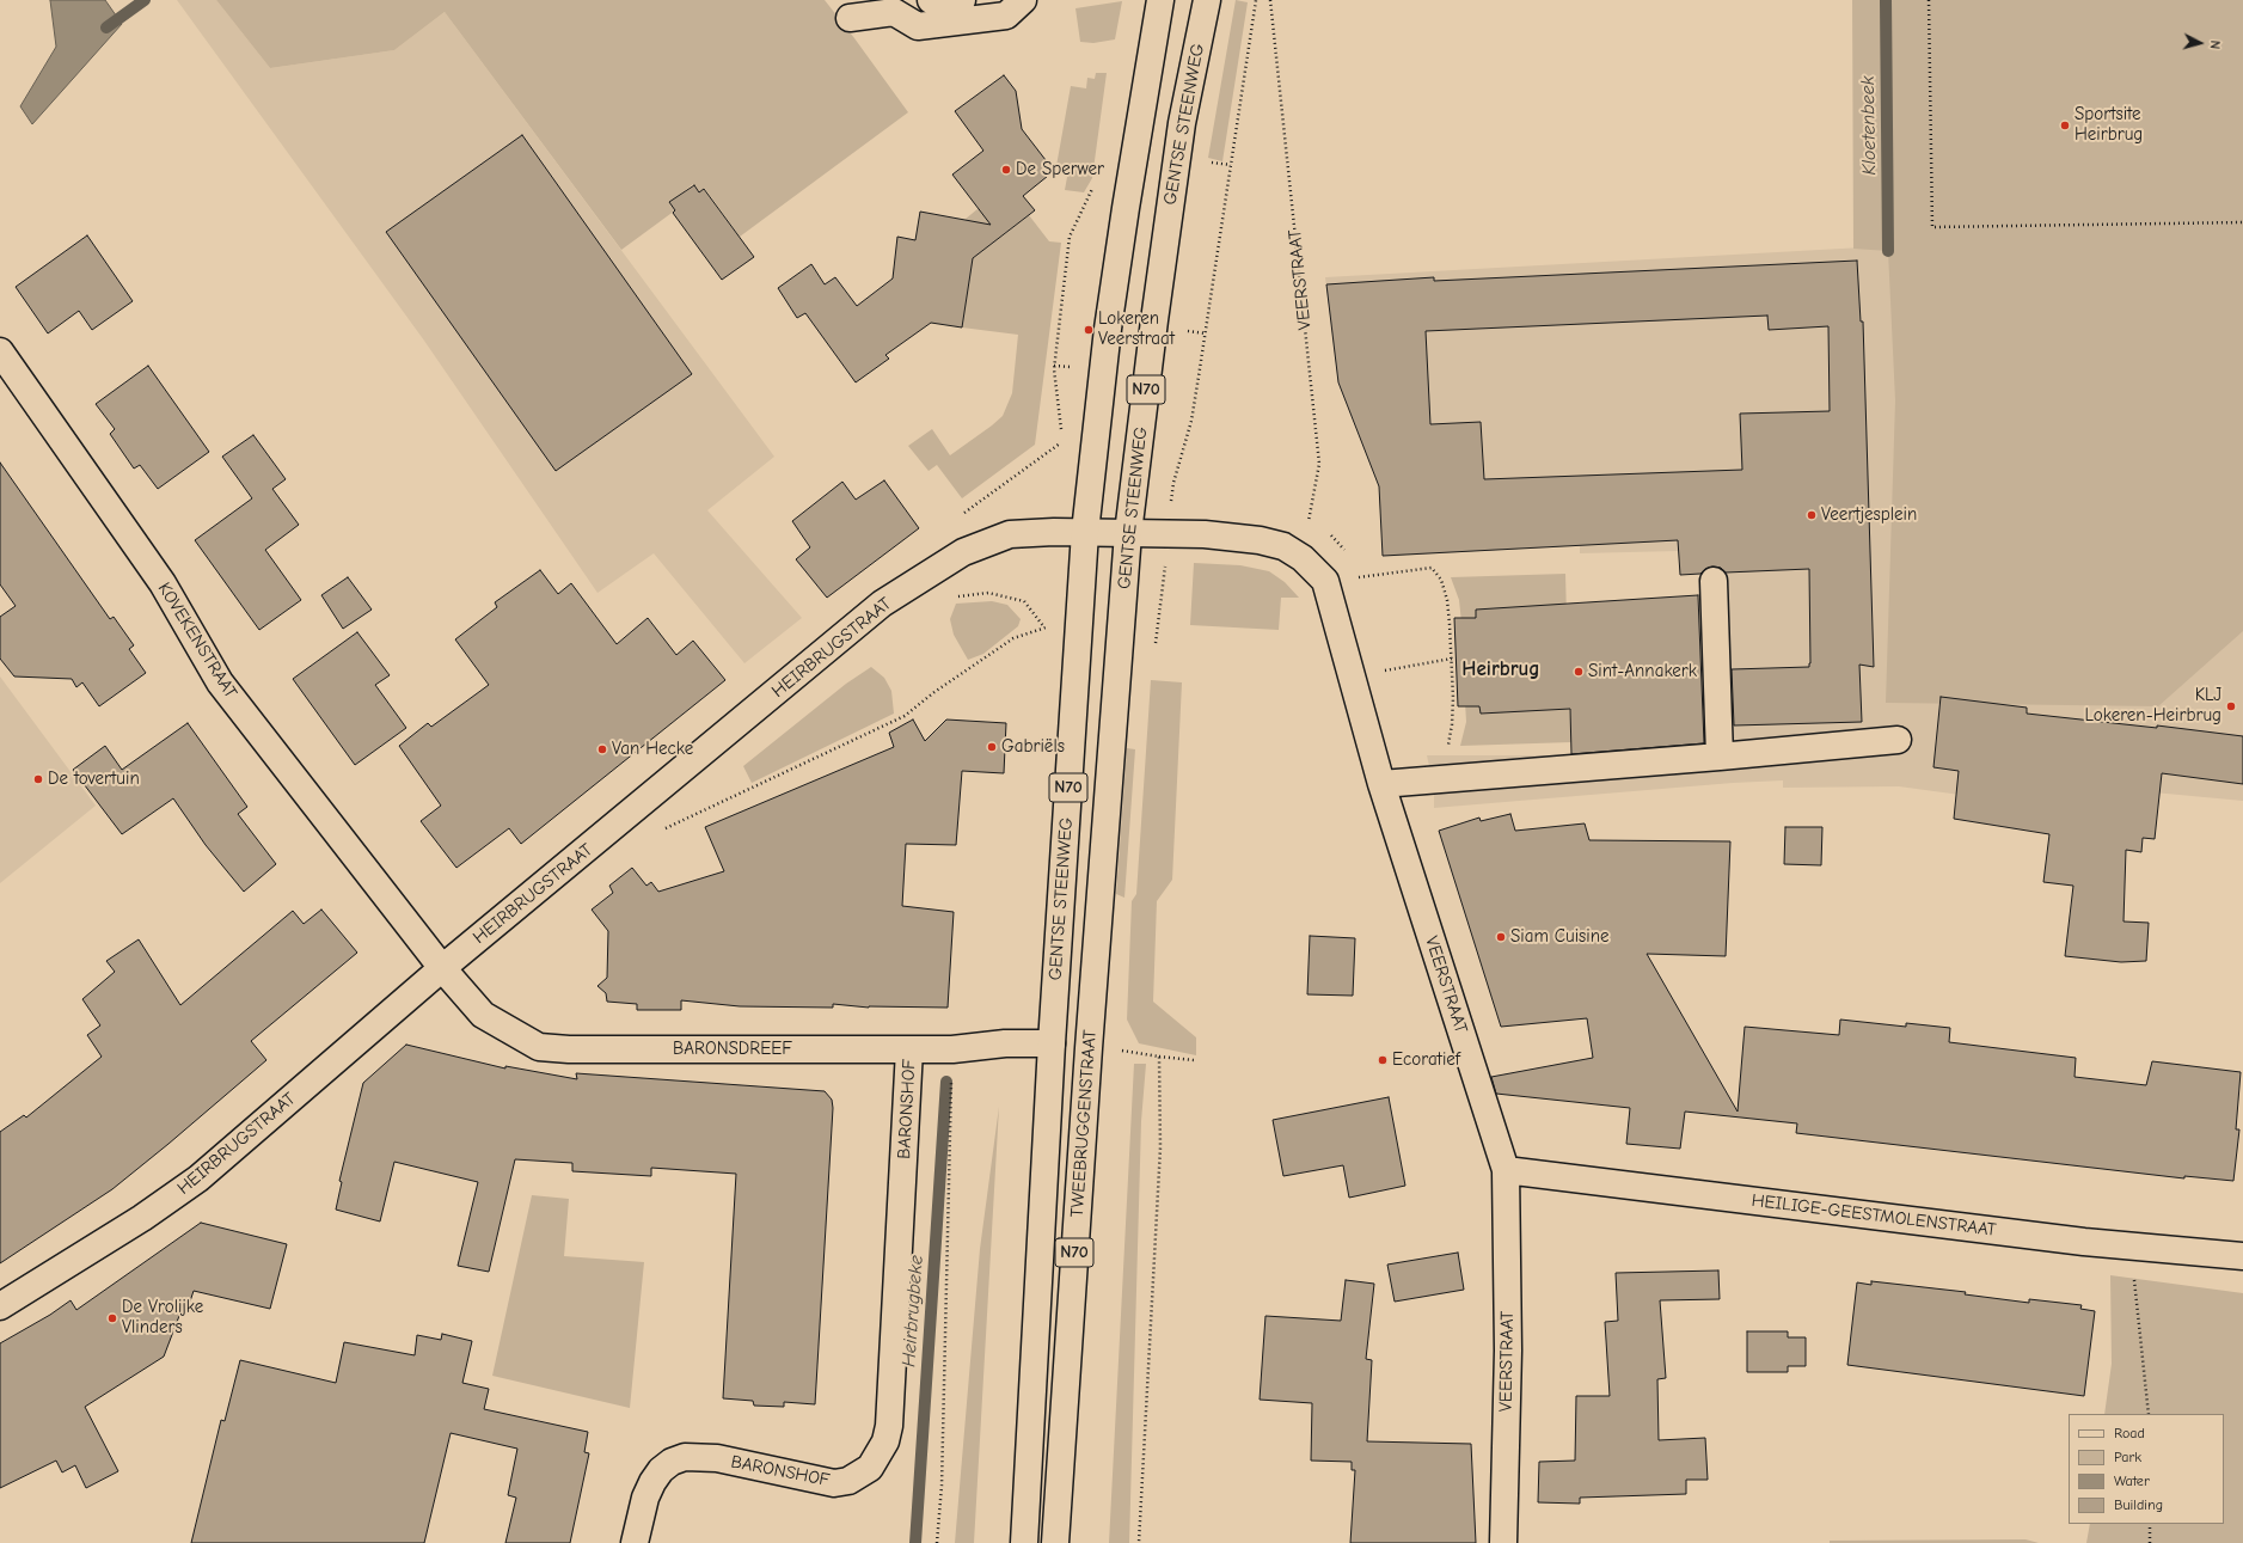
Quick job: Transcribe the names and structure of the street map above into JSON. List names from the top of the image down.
{
  "streets": {
    "street": [
      "GENTSE STEENWEG",
      "VEERSTRAAT",
      "N70",
      "KOVEKENSTRAAT",
      "HEIRBRUGSTRAAT",
      "BARONSDREEF",
      "BARONSHOF",
      "TWEEBRUGGENSTRAAT",
      "HEILIGE-GEESTMOLENSTRAAT"
    ]
  },
  "crossings": [
    ["GENTSE STEENWEG", "VEERSTRAAT"],
    ["GENTSE STEENWEG", "HEIRBRUGSTRAAT"],
    ["GENTSE STEENWEG", "BARONSDREEF"],
    ["GENTSE STEENWEG", "TWEEBRUGGENSTRAAT"],
    ["VEERSTRAAT", "HEIRBRUGSTRAAT"],
    ["VEERSTRAAT", "HEILIGE-GEESTMOLENSTRAAT"],
    ["KOVEKENSTRAAT", "HEIRBRUGSTRAAT"],
    ["KOVEKENSTRAAT", "BARONSDREEF"],
    ["HEIRBRUGSTRAAT", "BARONSDREEF"],
    ["BARONSDREEF", "BARONSHOF"],
    ["BARONSDREEF", "TWEEBRUGGENSTRAAT"]
  ],
  "districts": ["Heirbrug"],
  "water": ["Kloetenbeek", "Heirbrugbeke"],
  "places": [
    "Sportsite Heirbrug",
    "De Sperwer",
    "Lokeren Veerstraat",
    "Veertjesplein",
    "Sint-Annakerk",
    "KLJ Lokeren-Heirbrug",
    "Gabriëls",
    "Van Hecke",
    "De tovertuin",
    "Siam Cuisine",
    "Ecoratief",
    "De Vrolijke Vlinders"
  ],
  "legend": [
    "Road",
    "Park",
    "Water",
    "Building"
  ],
  "north": "right"
}
